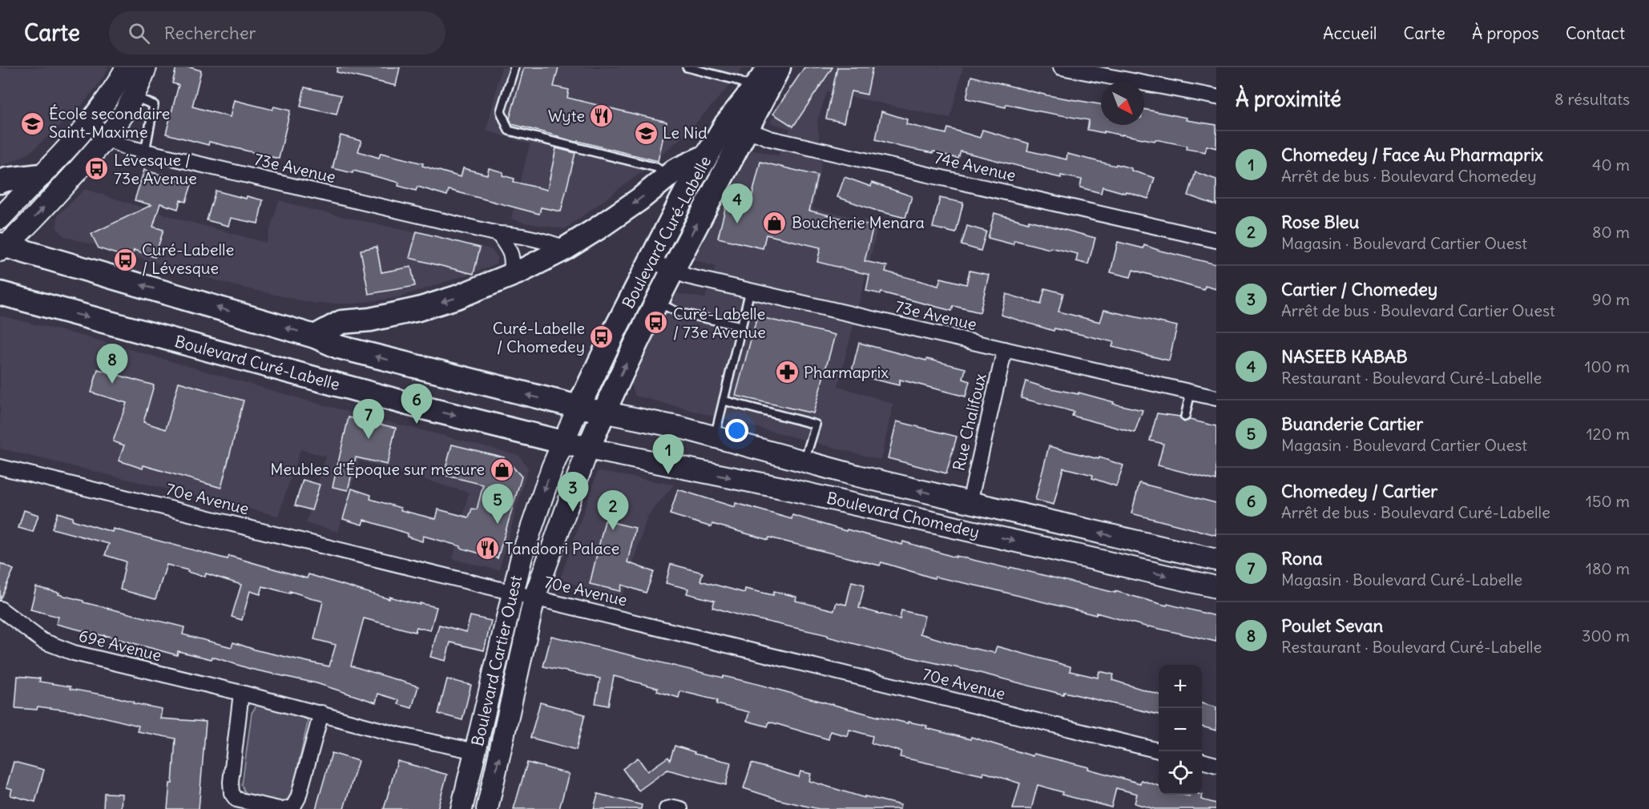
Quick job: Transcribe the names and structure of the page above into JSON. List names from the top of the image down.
{
  "streets": {
    "main road": ["Boulevard Curé-Labelle"],
    "street": [
      "74e Avenue",
      "73e Avenue",
      "Rue Chalifoux",
      "70e Avenue",
      "Boulevard Chomedey",
      "69e Avenue",
      "Boulevard Cartier Ouest"
    ]
  },
  "crossings": [
    ["74e Avenue", "Boulevard Curé-Labelle"],
    ["73e Avenue", "Boulevard Curé-Labelle"],
    ["73e Avenue", "Rue Chalifoux"],
    ["Boulevard Curé-Labelle", "Boulevard Chomedey"],
    ["Boulevard Curé-Labelle", "Boulevard Cartier Ouest"],
    ["Rue Chalifoux", "Boulevard Chomedey"],
    ["70e Avenue", "Boulevard Cartier Ouest"],
    ["Boulevard Chomedey", "Boulevard Cartier Ouest"],
    ["69e Avenue", "Boulevard Cartier Ouest"]
  ],
  "places": {
    "restaurant": ["Wyte", "Tandoori Palace"],
    "school or university": ["École secondaire Saint-Maxime", "Le Nid"],
    "bus stop": [
      "Lévesque / 73e Avenue",
      "Curé-Labelle / Lévesque",
      "Curé-Labelle / 73e Avenue",
      "Curé-Labelle / Chomedey"
    ],
    "shop": ["Boucherie Menara", "Meubles d'Époque sur mesure"],
    "pharmacy": ["Pharmaprix"]
  },
  "north": "bottom right",
  "page": {
    "header": "Carte",
    "search": "Rechercher",
    "nav": [
      "Accueil",
      "Carte",
      "À propos",
      "Contact"
    ],
    "heading": ["À proximité", "8 résultats"],
    "list": [
      {
        "mark": "1",
        "name": "Chomedey / Face Au Pharmaprix",
        "note": "Arrêt de bus · Boulevard Chomedey",
        "value": "40 m"
      },
      {
        "mark": "2",
        "name": "Rose Bleu",
        "note": "Magasin · Boulevard Cartier Ouest",
        "value": "80 m"
      },
      {
        "mark": "3",
        "name": "Cartier / Chomedey",
        "note": "Arrêt de bus · Boulevard Cartier Ouest",
        "value": "90 m"
      },
      {
        "mark": "4",
        "name": "NASEEB KABAB",
        "note": "Restaurant · Boulevard Curé-Labelle",
        "value": "100 m"
      },
      {
        "mark": "5",
        "name": "Buanderie Cartier",
        "note": "Magasin · Boulevard Cartier Ouest",
        "value": "120 m"
      },
      {
        "mark": "6",
        "name": "Chomedey / Cartier",
        "note": "Arrêt de bus · Boulevard Curé-Labelle",
        "value": "150 m"
      },
      {
        "mark": "7",
        "name": "Rona",
        "note": "Magasin · Boulevard Curé-Labelle",
        "value": "180 m"
      },
      {
        "mark": "8",
        "name": "Poulet Sevan",
        "note": "Restaurant · Boulevard Curé-Labelle",
        "value": "300 m"
      }
    ],
    "pins": [
      "4",
      "8",
      "6",
      "7",
      "1",
      "3",
      "5",
      "2"
    ],
    "map_buttons": ["+", "−"]
  }
}
